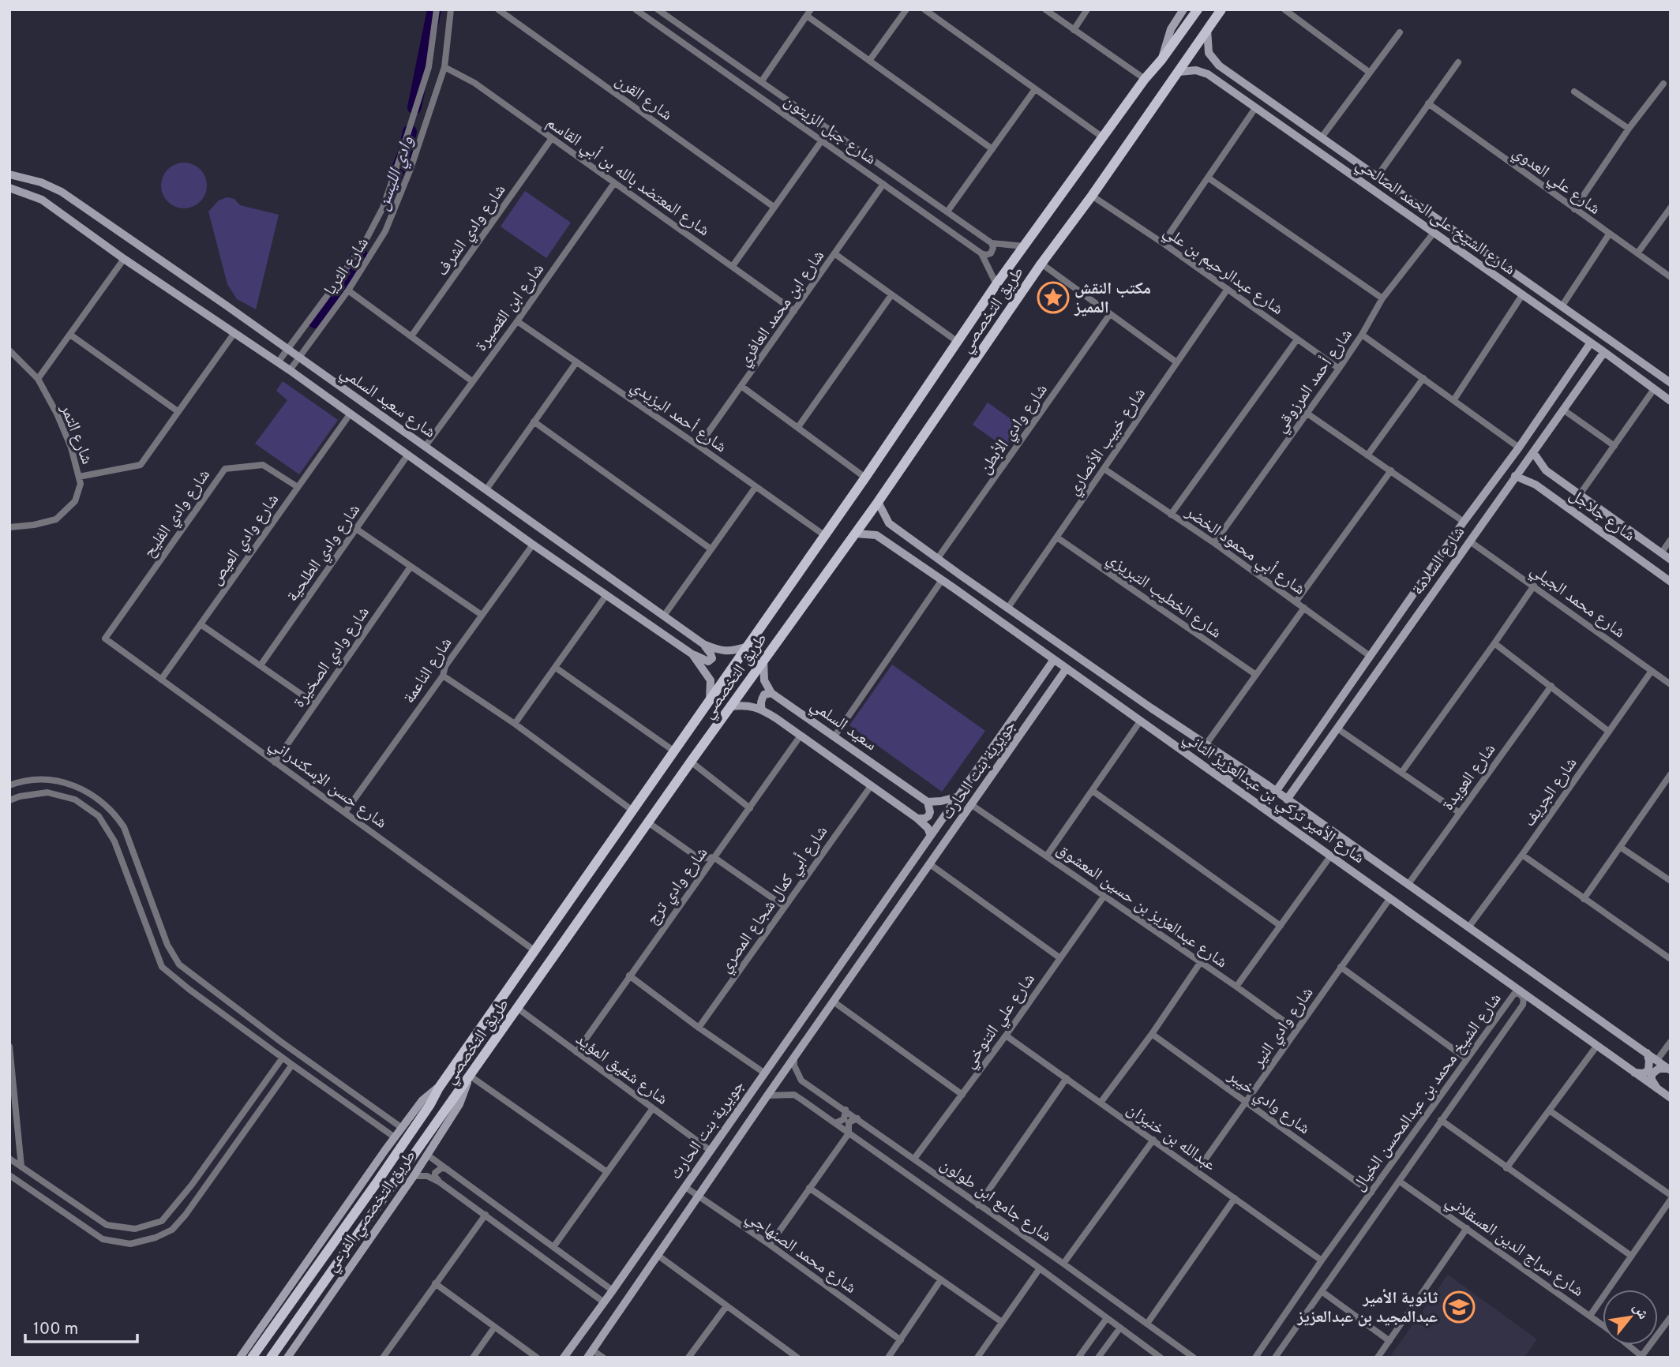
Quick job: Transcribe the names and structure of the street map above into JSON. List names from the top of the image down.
{
  "streets": {
    "main road": ["طريق التخصصي"],
    "street": [
      "شارع القرن",
      "شارع جبل الزيتون",
      "شارع المعتضد بالله بن أبي القاسم",
      "شارع علي العدوي",
      "شارع الشيخ على الحمد الصالحي",
      "شارع وادي الشرف",
      "شارع الثريا",
      "شارع عبدالرحيم بن علي",
      "شارع ابن القصيرة",
      "شارع ابن محمد العافري",
      "شارع أحمد المرزوقي",
      "شارع سعيد السلمي",
      "شارع أحمد اليزيدي",
      "شارع وادي الأبطن",
      "شارع التمر",
      "شارع خبيب الأنصاري",
      "شارع وادي الفليح",
      "شارع جلاجل",
      "شارع وادي العيص",
      "شارع أبي محمود الخضر",
      "شارع وادي الطلحية",
      "شارع السلامة",
      "شارع الخطيب التبريزي",
      "شارع محمد الجيلي",
      "شارع وادي الصخيرة",
      "شارع الناعمة",
      "سعيد السلمي",
      "جويرية بنت الحارث",
      "شارع العويدة",
      "شارع حسن الإسكندراني",
      "شارع الجريف",
      "شارع الأمير تركي بن عبدالعزيز الثاني",
      "شارع وادي ترج",
      "شارع أبي كمال شجاع المصري",
      "شارع عبدالعزيز بن حسين المعشوق",
      "شارع علي التنوخي",
      "شارع وادي النير",
      "شارع شفيق المؤيد",
      "شارع الشيخ محمد بن عبدالمحسن الخيال",
      "شارع وادي خيبر",
      "عبدالله بن خنيزان",
      "شارع جامع ابن طولون",
      "طريق التخصصي الفرعي",
      "شارع سراج الدين العسقلاني",
      "شارع محمد الصنهاجي"
    ]
  },
  "crossings": [
    ["شارع جبل الزيتون", "شارع ابن محمد العافري"],
    ["شارع جبل الزيتون", "طريق التخصصي"],
    ["شارع المعتضد بالله بن أبي القاسم", "شارع وادي الشرف"],
    ["شارع المعتضد بالله بن أبي القاسم", "شارع الثريا"],
    ["شارع المعتضد بالله بن أبي القاسم", "شارع ابن القصيرة"],
    ["شارع المعتضد بالله بن أبي القاسم", "شارع ابن محمد العافري"],
    ["شارع الشيخ على الحمد الصالحي", "طريق التخصصي"],
    ["شارع الشيخ على الحمد الصالحي", "شارع أحمد المرزوقي"],
    ["شارع الشيخ على الحمد الصالحي", "شارع السلامة"],
    ["شارع الثريا", "شارع سعيد السلمي"],
    ["شارع عبدالرحيم بن علي", "طريق التخصصي"],
    ["شارع عبدالرحيم بن علي", "شارع أحمد المرزوقي"],
    ["شارع عبدالرحيم بن علي", "شارع خبيب الأنصاري"],
    ["شارع ابن القصيرة", "شارع سعيد السلمي"],
    ["شارع ابن القصيرة", "شارع أحمد اليزيدي"],
    ["شارع ابن محمد العافري", "شارع أحمد اليزيدي"],
    ["طريق التخصصي", "شارع سعيد السلمي"],
    ["طريق التخصصي", "شارع أحمد اليزيدي"],
    ["طريق التخصصي", "سعيد السلمي"],
    ["طريق التخصصي", "شارع حسن الإسكندراني"],
    ["طريق التخصصي", "شارع الأمير تركي بن عبدالعزيز الثاني"],
    ["طريق التخصصي", "شارع شفيق المؤيد"],
    ["طريق التخصصي", "طريق التخصصي الفرعي"],
    ["شارع أحمد المرزوقي", "شارع أبي محمود الخضر"],
    ["شارع سعيد السلمي", "شارع وادي العيص"],
    ["شارع سعيد السلمي", "شارع وادي الطلحية"],
    ["شارع سعيد السلمي", "شارع الناعمة"],
    ["شارع وادي الأبطن", "شارع الأمير تركي بن عبدالعزيز الثاني"],
    ["شارع خبيب الأنصاري", "شارع أبي محمود الخضر"],
    ["شارع خبيب الأنصاري", "شارع الخطيب التبريزي"],
    ["شارع خبيب الأنصاري", "شارع الأمير تركي بن عبدالعزيز الثاني"],
    ["شارع وادي الفليح", "شارع وادي العيص"],
    ["شارع وادي الفليح", "شارع حسن الإسكندراني"],
    ["شارع جلاجل", "شارع السلامة"],
    ["شارع وادي العيص", "شارع حسن الإسكندراني"],
    ["شارع السلامة", "شارع محمد الجيلي"],
    ["شارع السلامة", "شارع الأمير تركي بن عبدالعزيز الثاني"],
    ["شارع محمد الجيلي", "شارع الجريف"],
    ["شارع وادي الصخيرة", "شارع حسن الإسكندراني"],
    ["شارع الناعمة", "شارع حسن الإسكندراني"],
    ["سعيد السلمي", "جويرية بنت الحارث"],
    ["سعيد السلمي", "شارع وادي ترج"],
    ["سعيد السلمي", "شارع أبي كمال شجاع المصري"],
    ["جويرية بنت الحارث", "شارع الأمير تركي بن عبدالعزيز الثاني"],
    ["جويرية بنت الحارث", "شارع عبدالعزيز بن حسين المعشوق"],
    ["جويرية بنت الحارث", "شارع شفيق المؤيد"],
    ["جويرية بنت الحارث", "شارع جامع ابن طولون"],
    ["جويرية بنت الحارث", "شارع محمد الصنهاجي"],
    ["شارع العويدة", "شارع الأمير تركي بن عبدالعزيز الثاني"],
    ["شارع الجريف", "شارع الأمير تركي بن عبدالعزيز الثاني"],
    ["شارع الأمير تركي بن عبدالعزيز الثاني", "شارع وادي النير"],
    ["شارع وادي ترج", "شارع شفيق المؤيد"],
    ["شارع عبدالعزيز بن حسين المعشوق", "شارع علي التنوخي"],
    ["شارع عبدالعزيز بن حسين المعشوق", "شارع وادي النير"],
    ["شارع علي التنوخي", "عبدالله بن خنيزان"],
    ["شارع علي التنوخي", "شارع جامع ابن طولون"],
    ["شارع وادي النير", "شارع وادي خيبر"],
    ["شارع وادي النير", "عبدالله بن خنيزان"],
    ["شارع الشيخ محمد بن عبدالمحسن الخيال", "شارع وادي خيبر"],
    ["شارع الشيخ محمد بن عبدالمحسن الخيال", "عبدالله بن خنيزان"],
    ["شارع الشيخ محمد بن عبدالمحسن الخيال", "شارع سراج الدين العسقلاني"]
  ],
  "water": ["وادي الليسن"],
  "places": {
    "place": ["مكتب النقش المميز"],
    "school or university": ["ثانوية الأمير عبدالمجيد بن عبدالعزيز"]
  },
  "scale_bar": "100 m",
  "north": "top right"
}
